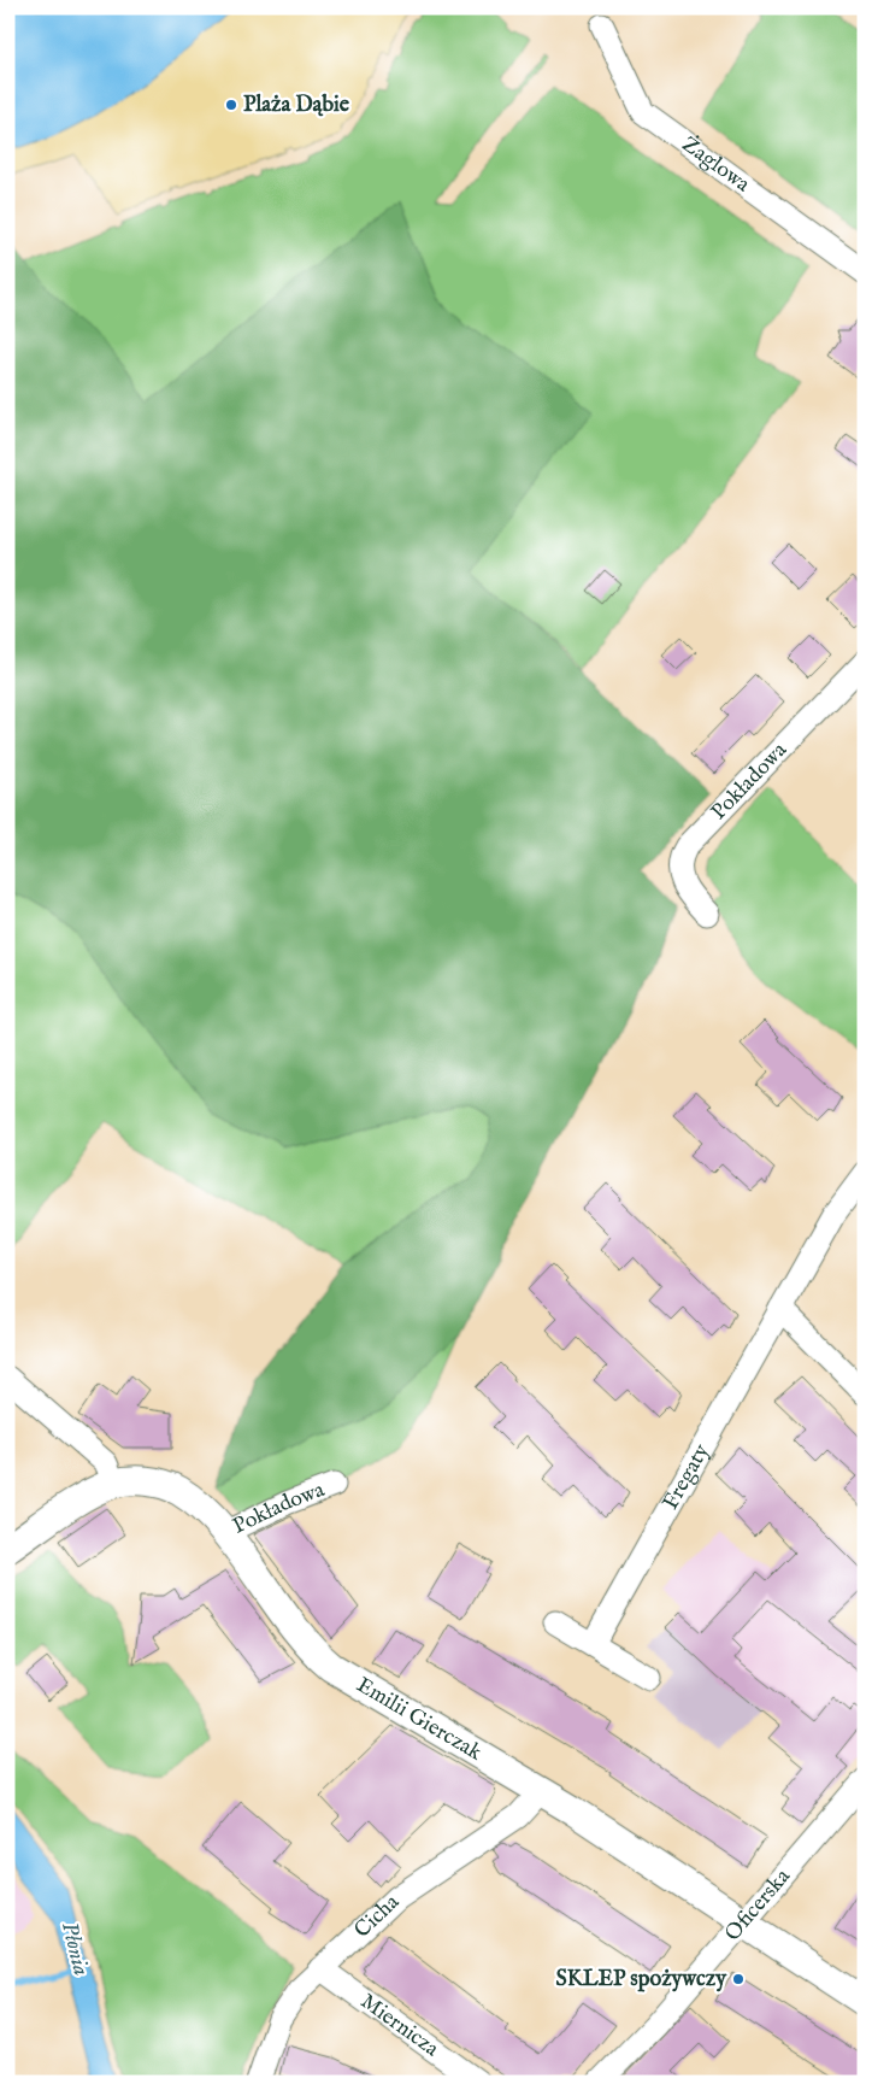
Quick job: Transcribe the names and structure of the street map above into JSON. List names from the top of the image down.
{
  "streets": {
    "street": [
      "Żaglowa",
      "Pokładowa",
      "Fregaty",
      "Emilii Gierczak",
      "Oficerska",
      "Cicha",
      "Miernicza"
    ]
  },
  "crossings": [
    ["Pokładowa", "Emilii Gierczak"],
    ["Emilii Gierczak", "Oficerska"],
    ["Emilii Gierczak", "Cicha"],
    ["Cicha", "Miernicza"]
  ],
  "water": ["Płonia"],
  "places": ["Plaża Dąbie", "SKLEP spożywczy"]
}
